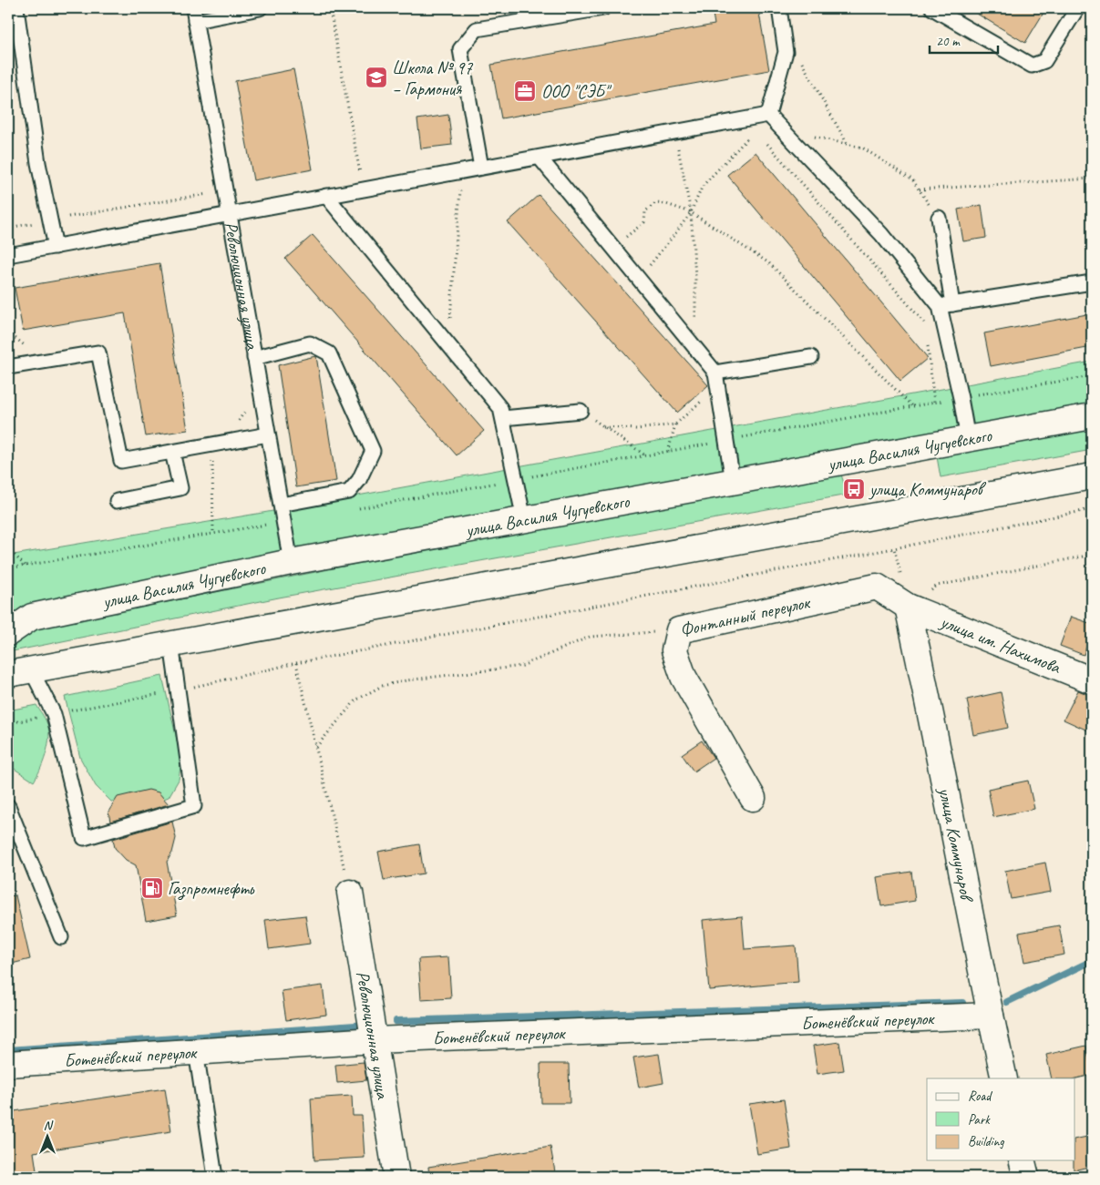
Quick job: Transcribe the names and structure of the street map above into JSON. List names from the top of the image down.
{
  "streets": {
    "street": [
      "Революционная улица",
      "улица Василия Чугуевского",
      "Фонтанный переулок",
      "улица им. Нахимова",
      "улица Коммунаров",
      "Ботенёвский переулок"
    ]
  },
  "crossings": [
    ["Революционная улица", "улица Василия Чугуевского"],
    ["Революционная улица", "Ботенёвский переулок"],
    ["Фонтанный переулок", "улица им. Нахимова"],
    ["Фонтанный переулок", "улица Коммунаров"],
    ["улица им. Нахимова", "улица Коммунаров"],
    ["улица Коммунаров", "Ботенёвский переулок"]
  ],
  "places": {
    "school or university": ["Школа № 97 – Гармония"],
    "office": ["ООО \"СЭБ\""],
    "bus stop": ["улица Коммунаров"],
    "fuel station": ["Газпромнефть"]
  },
  "legend": ["Road", "Park", "Building"],
  "scale_bar": "20 m",
  "north": "top"
}
